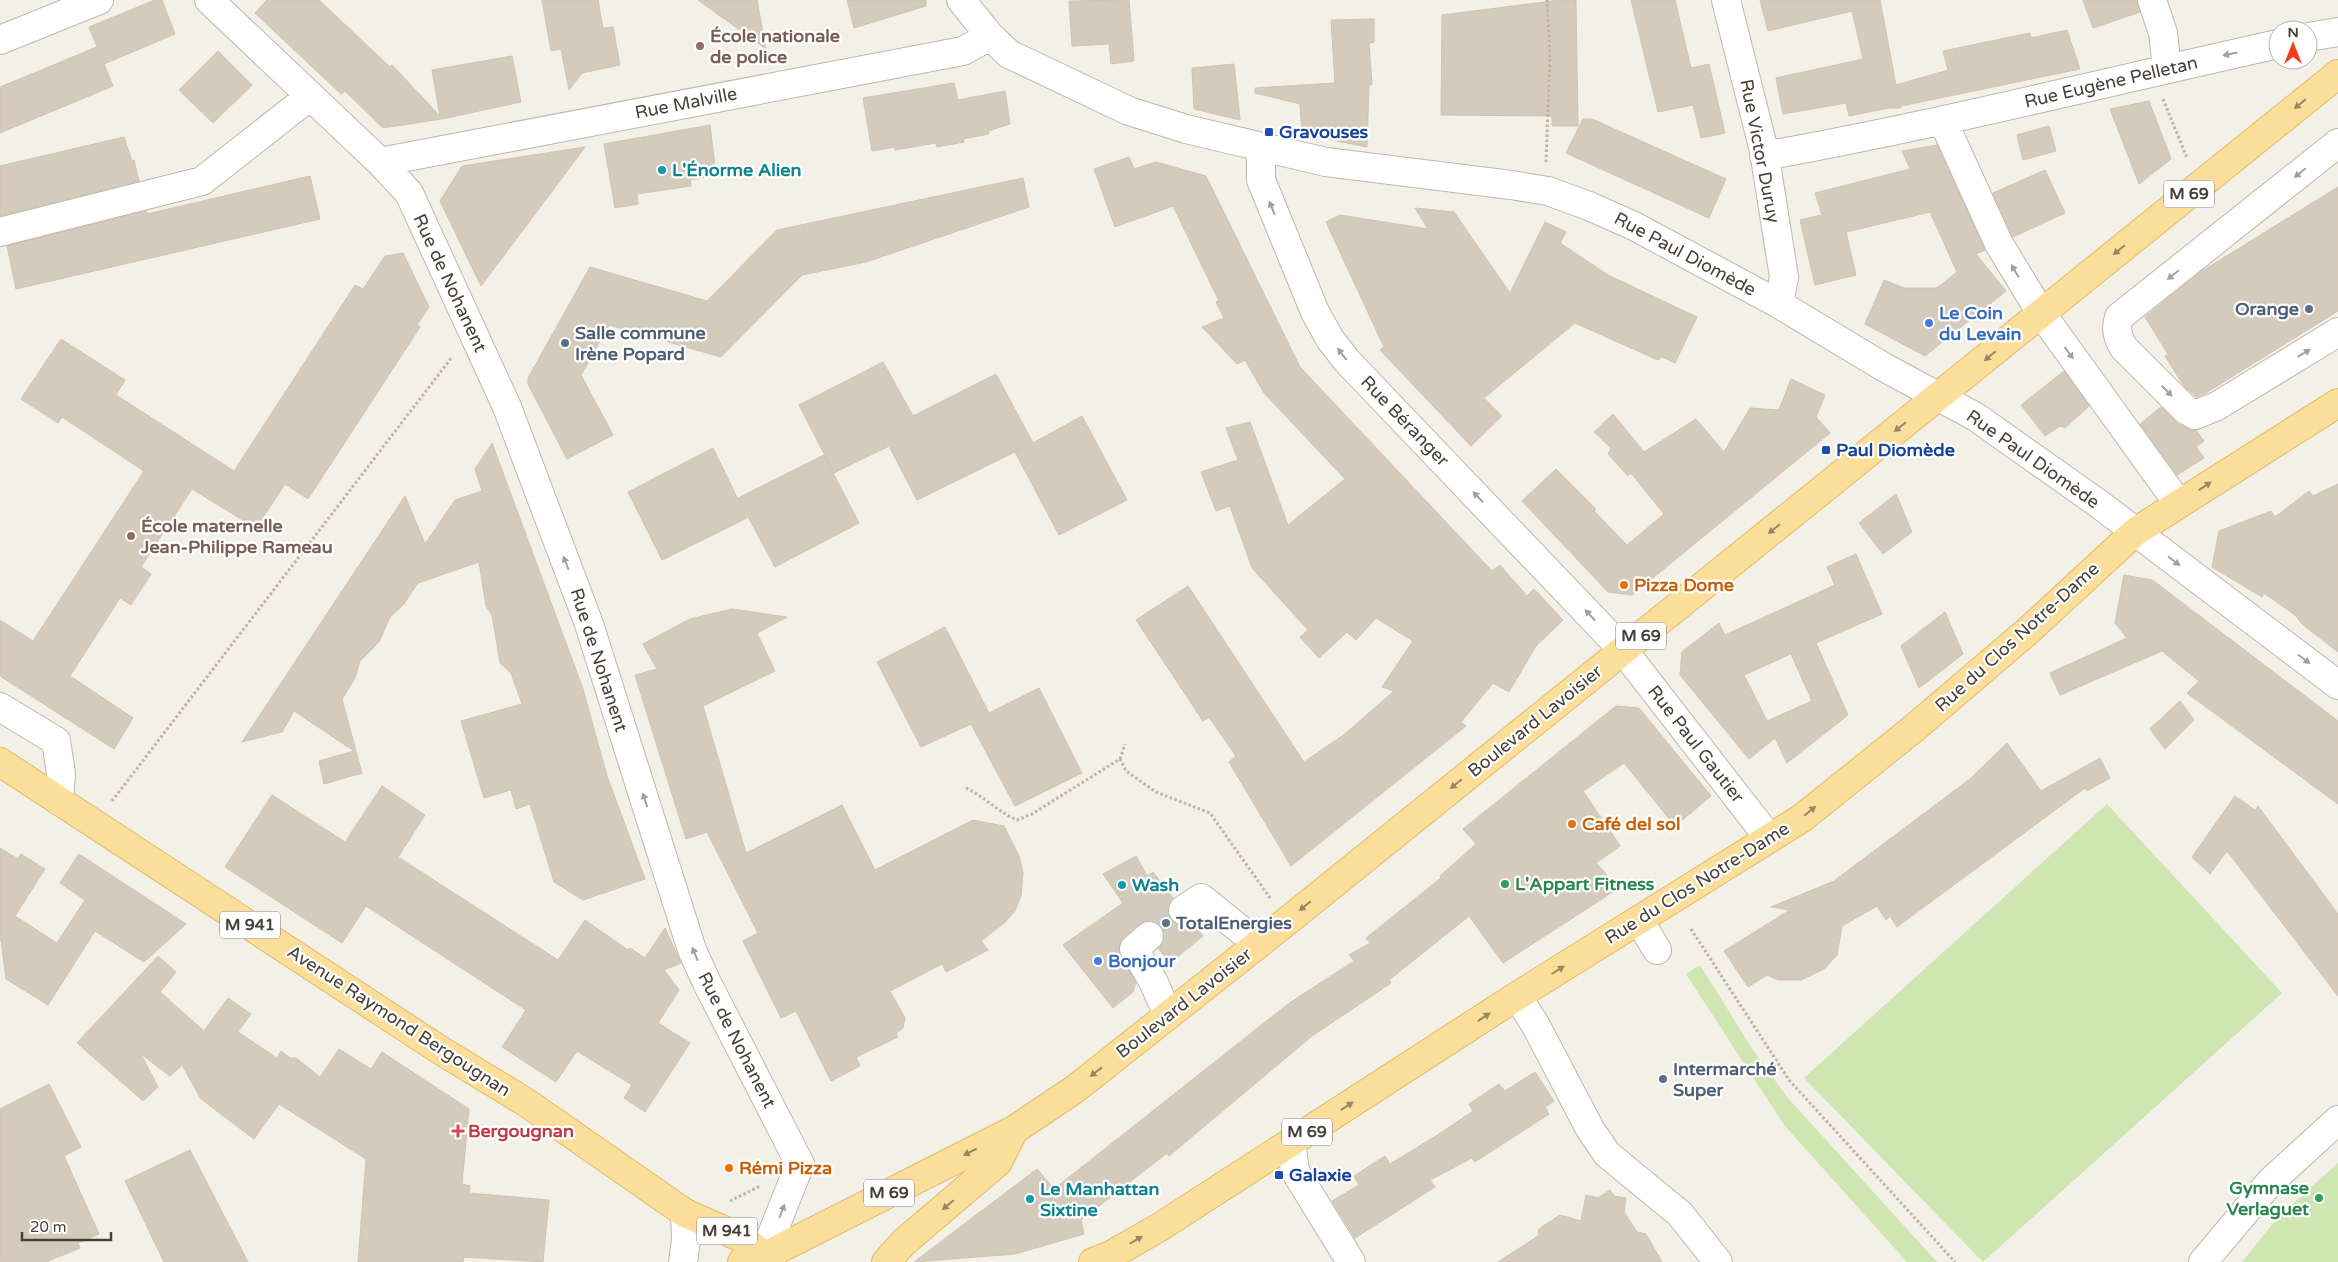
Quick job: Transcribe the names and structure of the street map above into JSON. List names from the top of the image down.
{
  "streets": {
    "main road": [
      "M 69",
      "Rue du Clos Notre-Dame",
      "Boulevard Lavoisier",
      "M 941",
      "Avenue Raymond Bergougnan"
    ],
    "street": [
      "Rue Eugène Pelletan",
      "Rue Malville",
      "Rue Victor Duruy",
      "Rue Paul Diomède",
      "Rue de Nohanent",
      "Rue Béranger",
      "Rue Paul Gautier"
    ]
  },
  "crossings": [
    ["Rue Eugène Pelletan", "Rue Victor Duruy"],
    ["Rue Malville", "Rue Paul Diomède"],
    ["Rue Malville", "Rue de Nohanent"],
    ["Rue Victor Duruy", "Rue Paul Diomède"],
    ["M 69", "Boulevard Lavoisier"],
    ["Rue Paul Diomède", "Rue Béranger"],
    ["Rue Paul Diomède", "Rue du Clos Notre-Dame"],
    ["Rue Paul Diomède", "Boulevard Lavoisier"],
    ["Rue Béranger", "Boulevard Lavoisier"],
    ["Rue Béranger", "Rue Paul Gautier"],
    ["Rue du Clos Notre-Dame", "Rue Paul Gautier"],
    ["Boulevard Lavoisier", "Rue Paul Gautier"],
    ["Boulevard Lavoisier", "Avenue Raymond Bergougnan"]
  ],
  "one_way": [
    "Rue de Nohanent",
    "Rue Béranger",
    "Rue du Clos Notre-Dame",
    "Boulevard Lavoisier"
  ],
  "places": {
    "other": [
      "École nationale de police",
      "L'Énorme Alien",
      "Orange",
      "Le Coin du Levain",
      "Salle commune Irène Popard",
      "École maternelle Jean-Philippe Rameau",
      "Pizza Dome",
      "Café del sol",
      "L'Appart Fitness",
      "Wash",
      "TotalEnergies",
      "Bonjour",
      "Intermarché Super",
      "Rémi Pizza",
      "Gymnase Verlaguet",
      "Le Manhattan Sixtine"
    ],
    "transit": ["Gravouses", "Paul Diomède", "Galaxie"],
    "health": ["Bergougnan"]
  },
  "scale_bar": "20 m",
  "north": "top"
}
